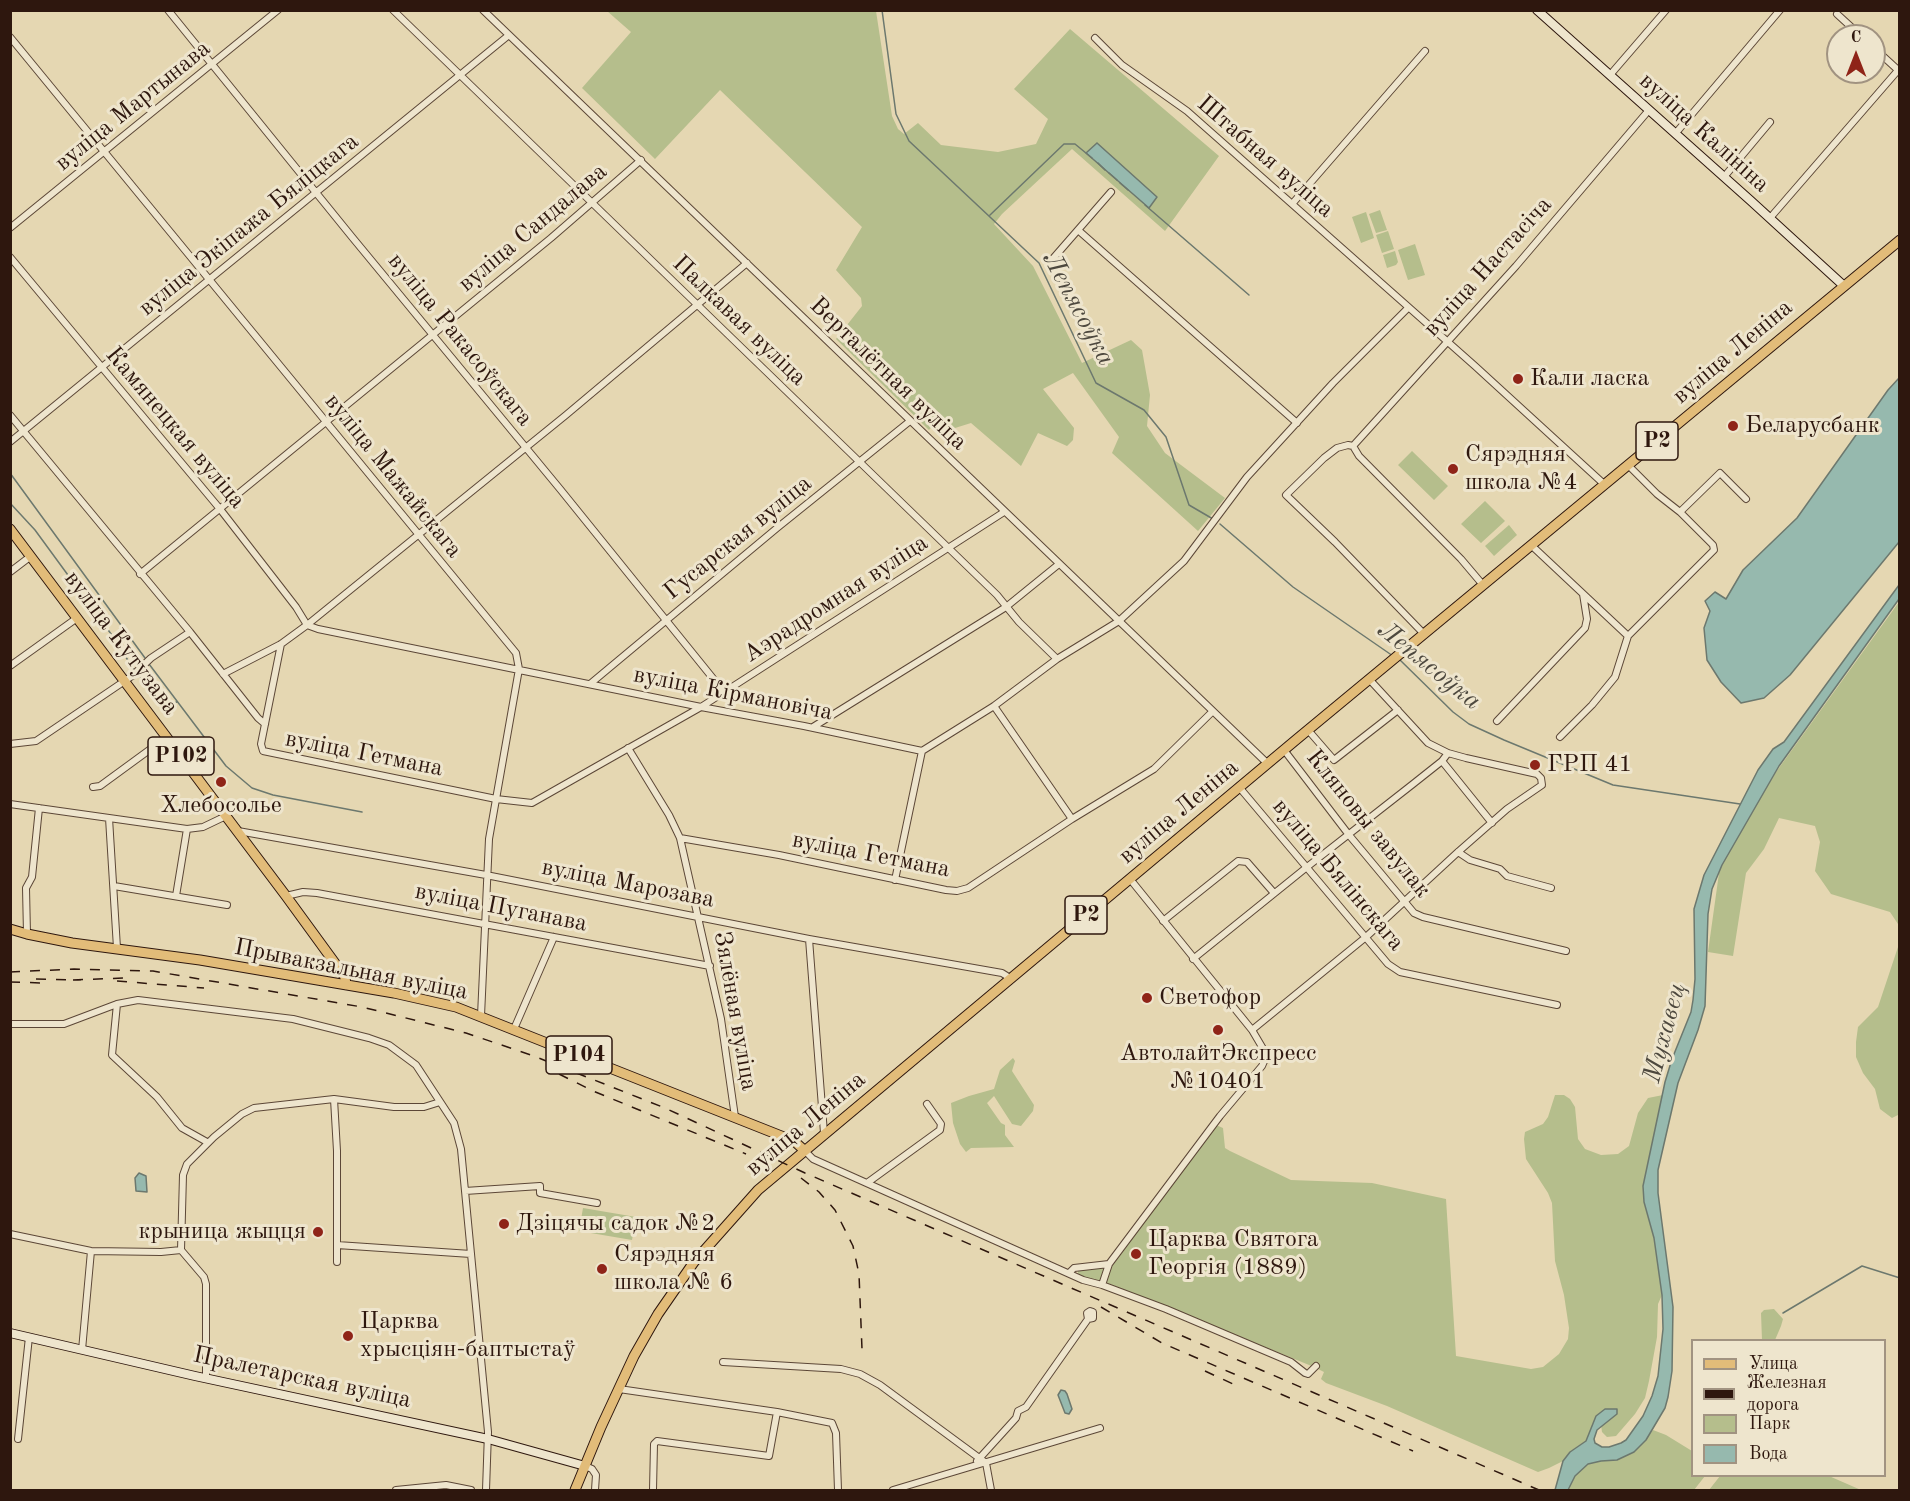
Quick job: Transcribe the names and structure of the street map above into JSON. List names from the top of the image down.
{
  "streets": {
    "main road": [
      "вуліца Калініна",
      "вуліца Леніна",
      "Р2",
      "вуліца Кутузава",
      "Р102",
      "Прывакзальная вуліца",
      "Р104",
      "Пралетарская вуліца"
    ],
    "street": [
      "вуліца Мартынава",
      "Штабная вуліца",
      "вуліца Экіпажа Бяліцкага",
      "вуліца Сандалава",
      "вуліца Настасіча",
      "Палкавая вуліца",
      "вуліца Ракасоўскага",
      "Верталётная вуліца",
      "Камянецкая вуліца",
      "вуліца Мажайскага",
      "Гусарская вуліца",
      "Аэрадромная вуліца",
      "вуліца Кірмановіча",
      "вуліца Гетмана",
      "Кляновы завулак",
      "вуліца Бялінскага",
      "вуліца Марозава",
      "вуліца Пуганава",
      "Зялёная вуліца"
    ]
  },
  "crossings": [
    ["вуліца Мартынава", "вуліца Ракасоўскага"],
    ["вуліца Мартынава", "вуліца Мажайскага"],
    ["вуліца Калініна", "вуліца Настасіча"],
    ["вуліца Калініна", "вуліца Леніна"],
    ["Штабная вуліца", "вуліца Настасіча"],
    ["Штабная вуліца", "вуліца Леніна"],
    ["вуліца Экіпажа Бяліцкага", "Палкавая вуліца"],
    ["вуліца Экіпажа Бяліцкага", "вуліца Ракасоўскага"],
    ["вуліца Экіпажа Бяліцкага", "Верталётная вуліца"],
    ["вуліца Экіпажа Бяліцкага", "Камянецкая вуліца"],
    ["вуліца Экіпажа Бяліцкага", "вуліца Мажайскага"],
    ["вуліца Сандалава", "Палкавая вуліца"],
    ["вуліца Сандалава", "вуліца Ракасоўскага"],
    ["вуліца Сандалава", "Верталётная вуліца"],
    ["вуліца Сандалава", "Камянецкая вуліца"],
    ["вуліца Сандалава", "вуліца Мажайскага"],
    ["Палкавая вуліца", "Гусарская вуліца"],
    ["Палкавая вуліца", "Аэрадромная вуліца"],
    ["вуліца Ракасоўскага", "Гусарская вуліца"],
    ["вуліца Ракасоўскага", "Аэрадромная вуліца"],
    ["вуліца Леніна", "Верталётная вуліца"],
    ["вуліца Леніна", "Кляновы завулак"],
    ["вуліца Леніна", "вуліца Бялінскага"],
    ["вуліца Леніна", "вуліца Марозава"],
    ["вуліца Леніна", "Прывакзальная вуліца"],
    ["вуліца Леніна", "Пралетарская вуліца"],
    ["Верталётная вуліца", "Гусарская вуліца"],
    ["Верталётная вуліца", "Аэрадромная вуліца"],
    ["Верталётная вуліца", "вуліца Гетмана"],
    ["Камянецкая вуліца", "вуліца Кірмановіча"],
    ["вуліца Мажайскага", "вуліца Кірмановіча"],
    ["Гусарская вуліца", "вуліца Кірмановіча"],
    ["Аэрадромная вуліца", "вуліца Кірмановіча"],
    ["Аэрадромная вуліца", "вуліца Гетмана"],
    ["Аэрадромная вуліца", "Зялёная вуліца"],
    ["вуліца Кутузава", "вуліца Марозава"],
    ["вуліца Кутузава", "вуліца Пуганава"],
    ["вуліца Кутузава", "Прывакзальная вуліца"],
    ["вуліца Гетмана", "Зялёная вуліца"],
    ["вуліца Марозава", "Зялёная вуліца"],
    ["вуліца Пуганава", "Зялёная вуліца"],
    ["Прывакзальная вуліца", "Зялёная вуліца"]
  ],
  "water": ["Лепясоўка", "Мухавец"],
  "places": [
    "Кали ласка",
    "Беларусбанк",
    "Сярэдняя школа №4",
    "ГРП 41",
    "Хлебосолье",
    "Светофор",
    "АвтолайтЭкспресс №10401",
    "Дзіцячы садок №2",
    "крыница жыцця",
    "Царква Святога Георгія (1889)",
    "Сярэдняя школа № 6",
    "Царква хрысціян-баптыстаў"
  ],
  "legend": [
    "Улица",
    "Железная дорога",
    "Парк",
    "Вода"
  ],
  "north": "top"
}
